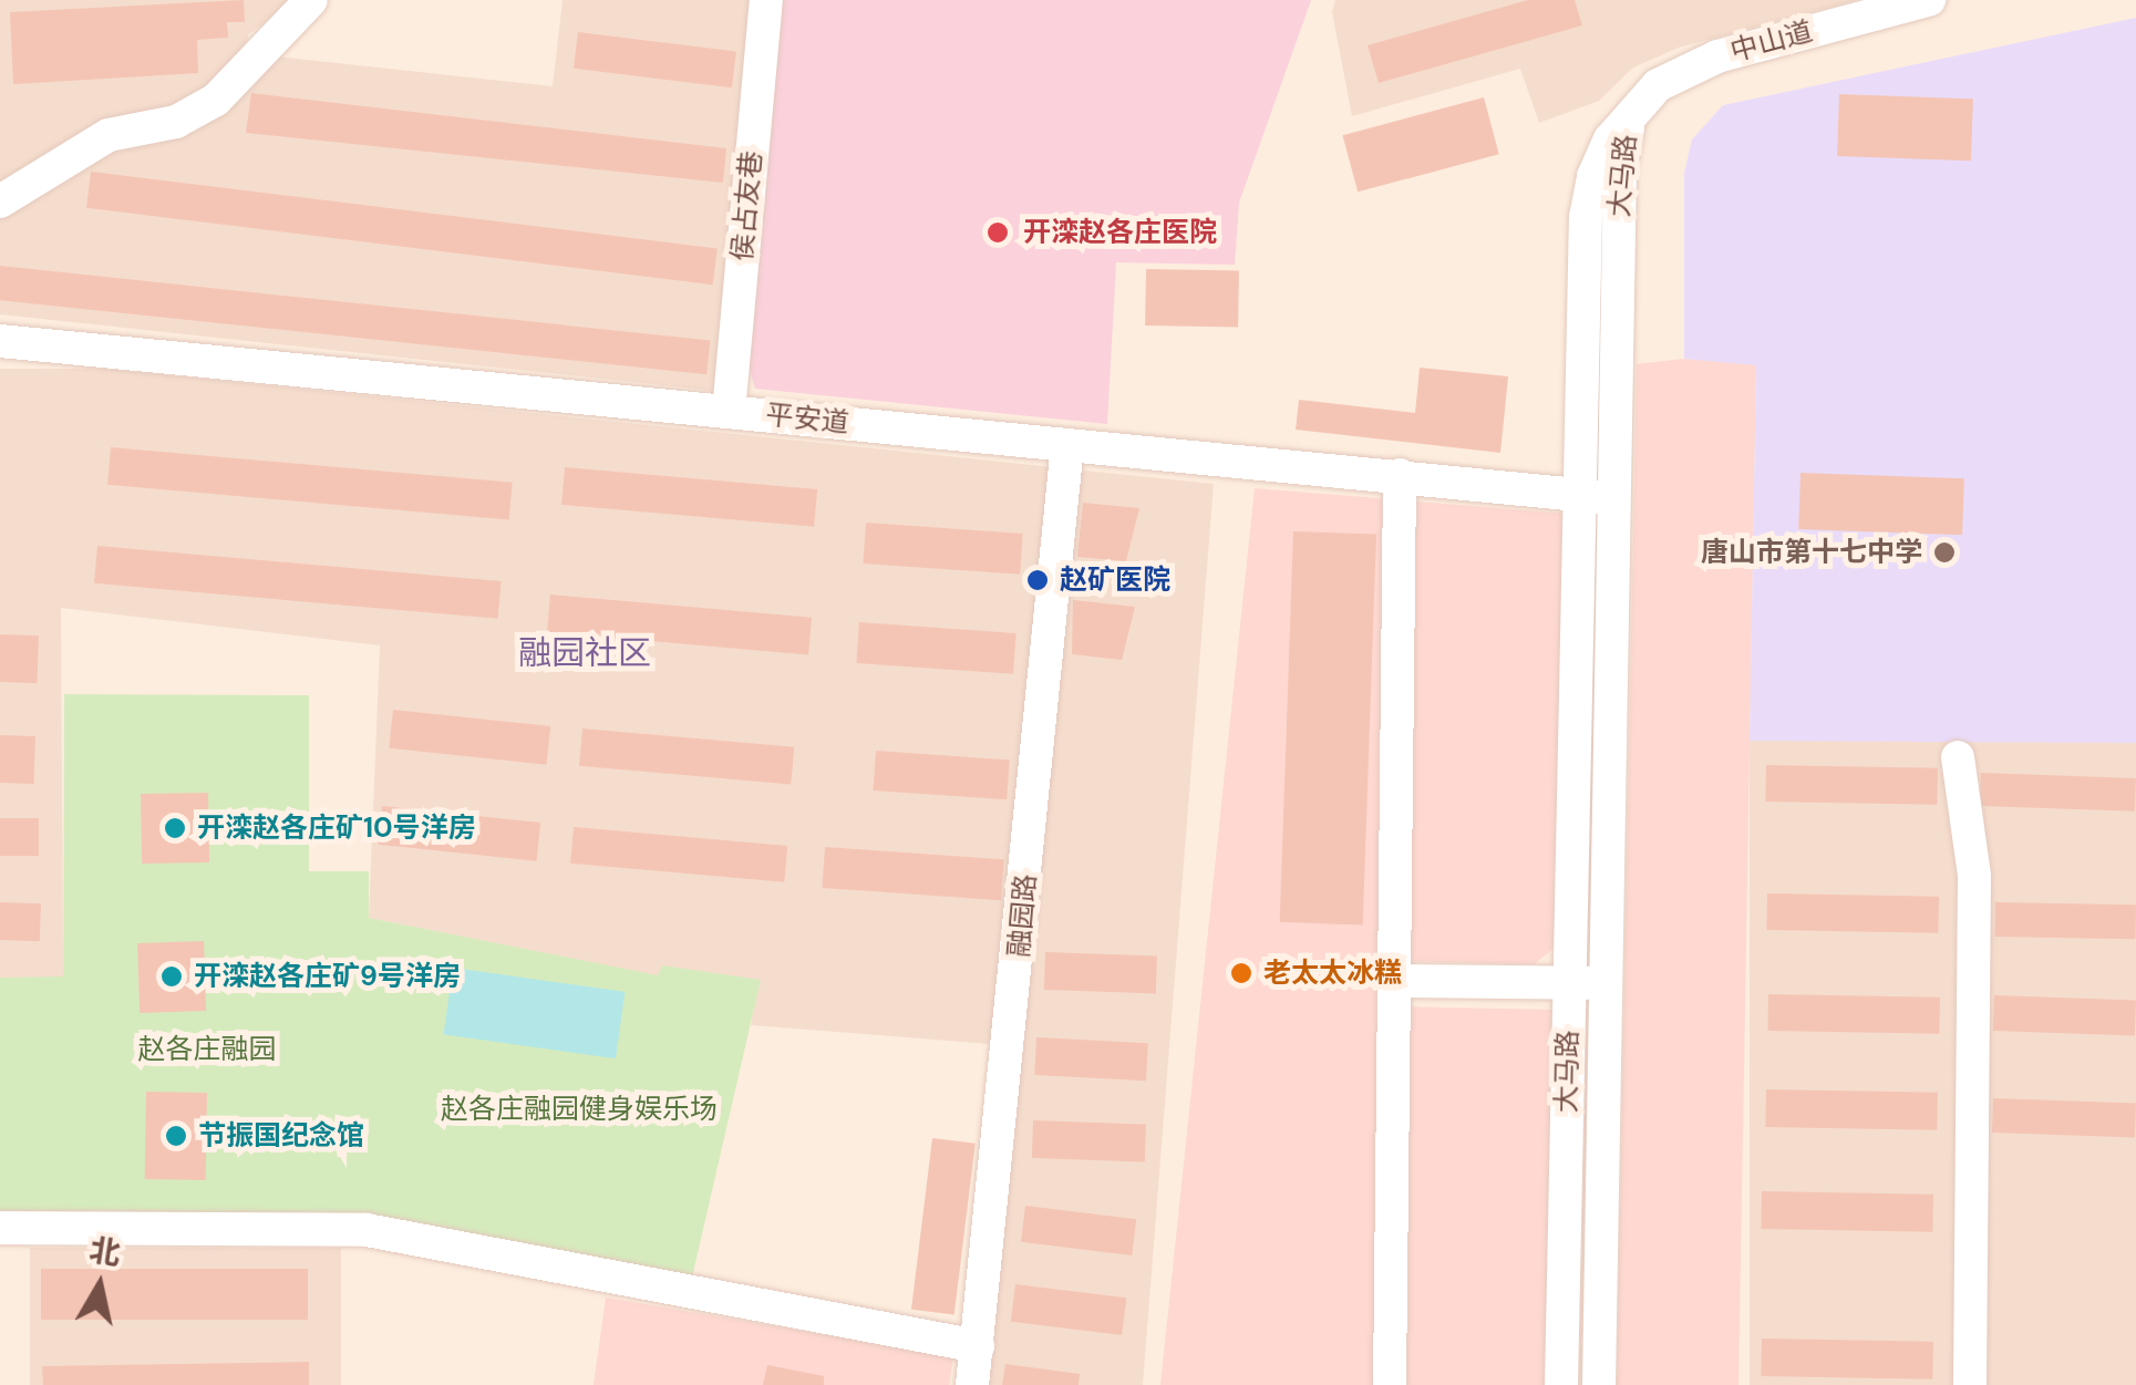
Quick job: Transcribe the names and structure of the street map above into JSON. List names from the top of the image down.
{
  "streets": {
    "street": [
      "中山道",
      "大马路",
      "侯占友巷",
      "平安道",
      "融园路"
    ]
  },
  "crossings": [
    ["中山道", "大马路"],
    ["大马路", "平安道"],
    ["侯占友巷", "平安道"],
    ["平安道", "融园路"]
  ],
  "districts": ["融园社区"],
  "parks": ["赵各庄融园", "赵各庄融园健身娱乐场"],
  "places": [
    "开滦赵各庄医院",
    "唐山市第十七中学",
    "赵矿医院",
    "开滦赵各庄矿10号洋房",
    "老太太冰糕",
    "开滦赵各庄矿9号洋房",
    "节振国纪念馆"
  ],
  "north": "top"
}
